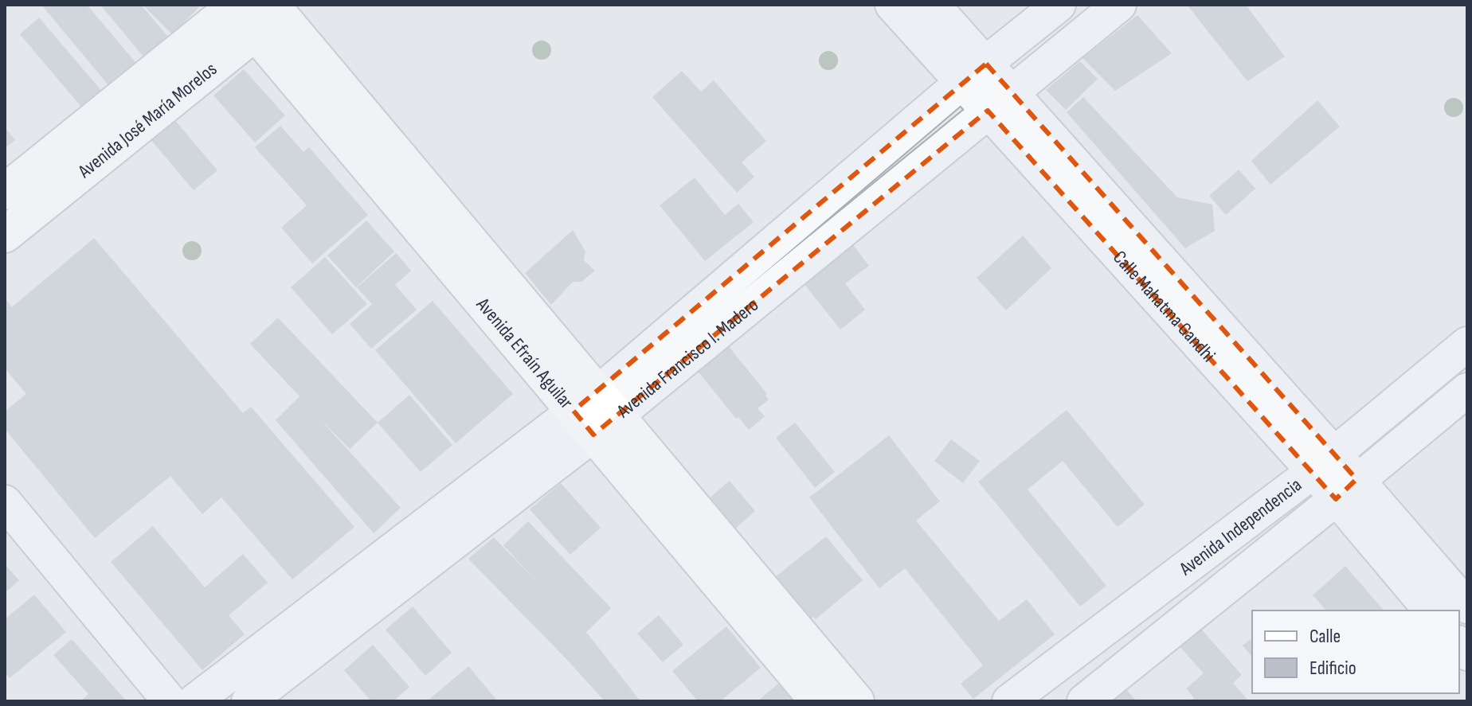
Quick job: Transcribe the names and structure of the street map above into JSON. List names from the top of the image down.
{
  "streets": {
    "main road": ["Avenida José María Morelos", "Avenida Efraín Aguilar"],
    "street": ["Calle Mahatma Gandhi", "Avenida Francisco I. Madero", "Avenida Independencia"]
  },
  "crossings": [
    ["Avenida José María Morelos", "Avenida Efraín Aguilar"],
    ["Calle Mahatma Gandhi", "Avenida Francisco I. Madero"],
    ["Calle Mahatma Gandhi", "Avenida Independencia"],
    ["Avenida Efraín Aguilar", "Avenida Francisco I. Madero"]
  ],
  "legend": ["Calle", "Edificio"]
}
